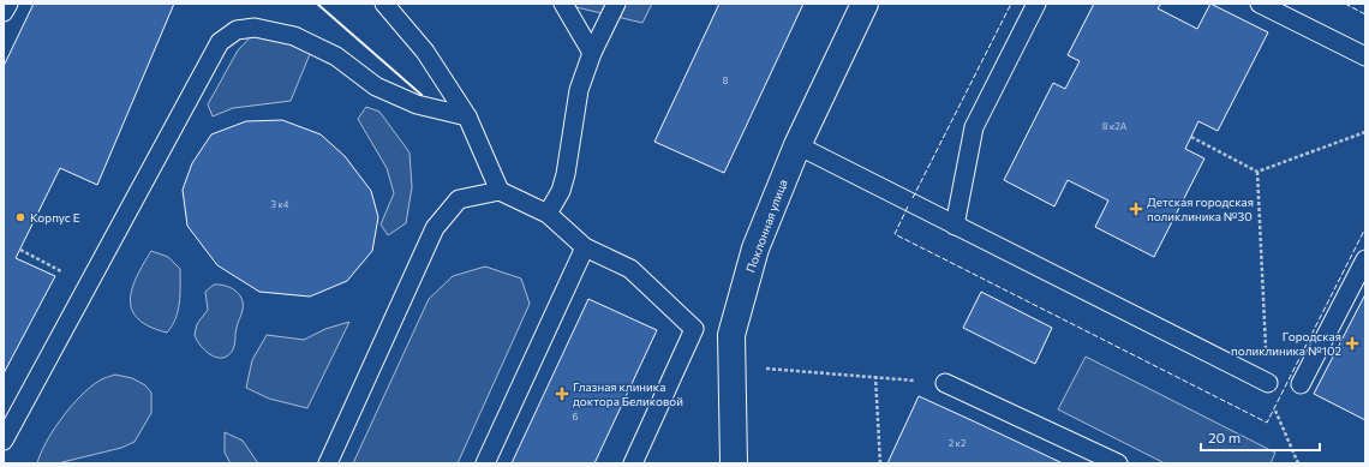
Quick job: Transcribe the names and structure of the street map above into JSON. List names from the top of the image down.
{
  "streets": {
    "street": ["Поклонная улица"]
  },
  "places": {
    "health": ["Детская городская поликлиника №30", "Городская поликлиника №102", "Глазная клиника доктора Беликовой"],
    "other": ["Корпус E"]
  },
  "house_numbers": [
    "8",
    "8 к2А",
    "3 к4",
    "6",
    "2 к2"
  ],
  "scale_bar": "20 m"
}
